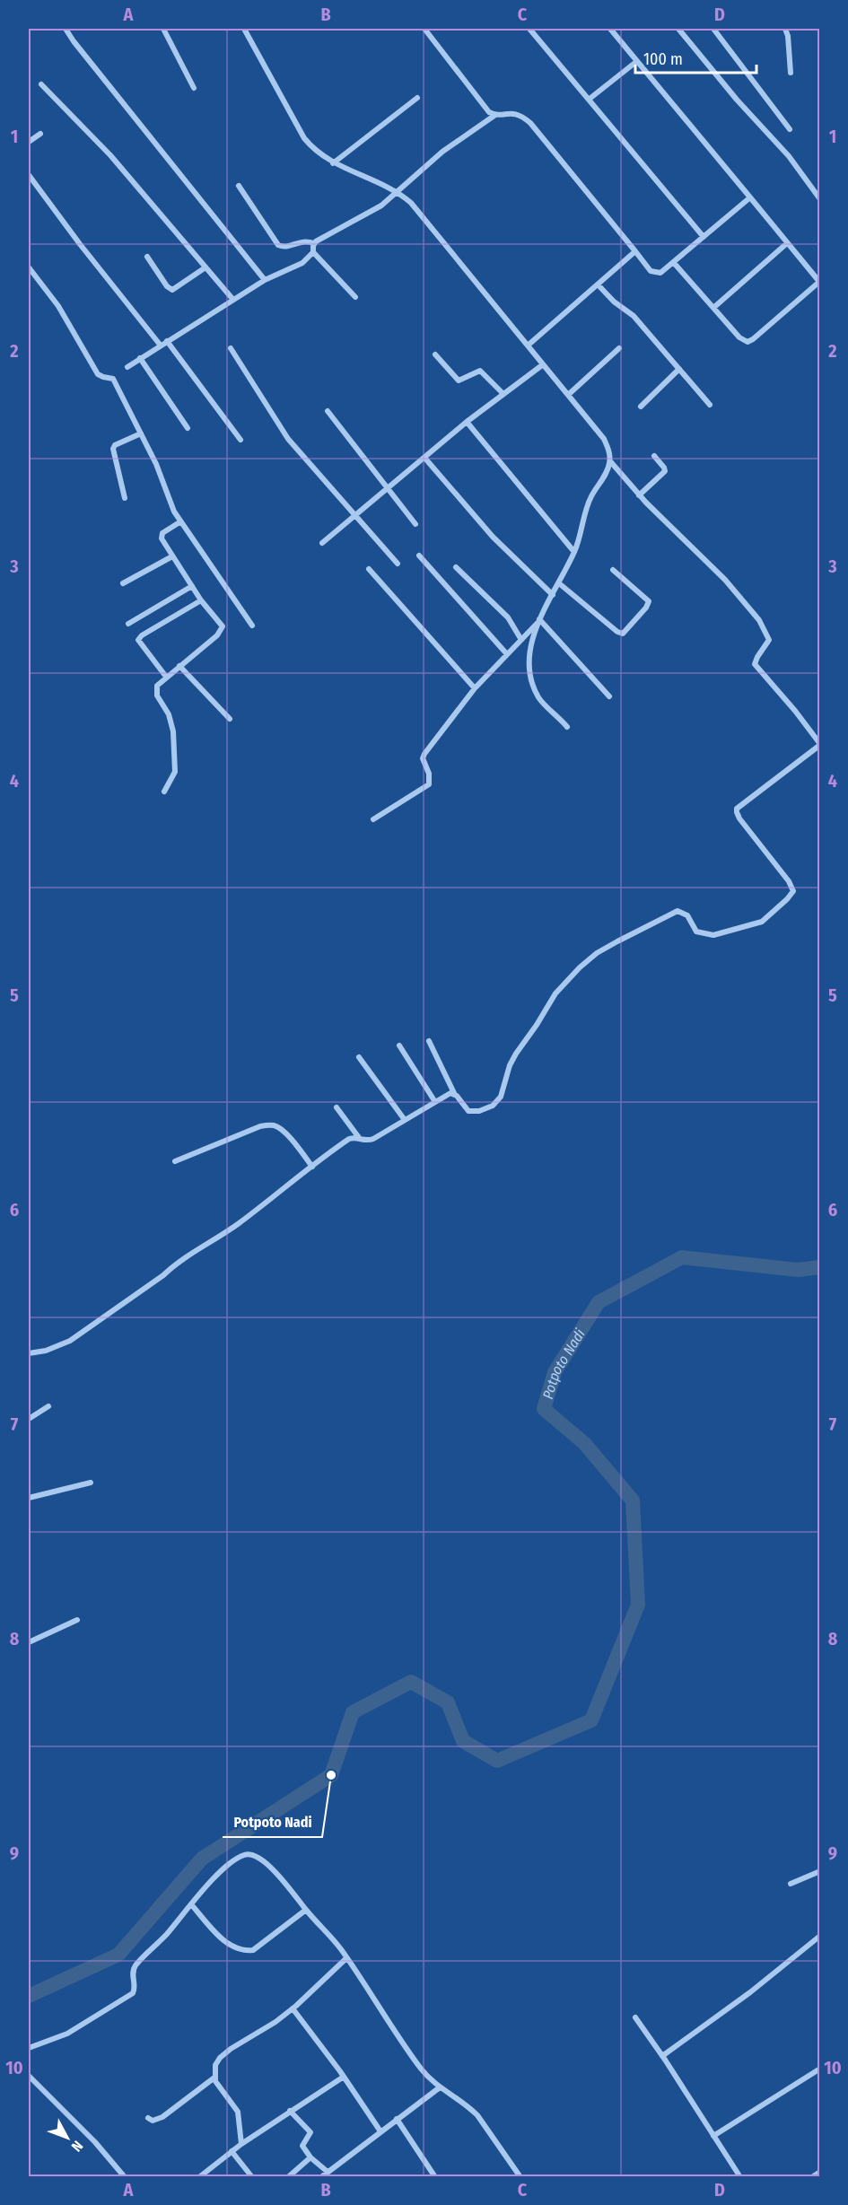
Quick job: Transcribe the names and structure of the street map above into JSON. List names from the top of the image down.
{
  "water": ["Potpoto Nadi"],
  "places": ["Potpoto Nadi"],
  "scale_bar": "100 m",
  "north": "bottom right",
  "grid": {
    "columns": [
      "A",
      "B",
      "C",
      "D"
    ],
    "rows": [
      "1",
      "2",
      "3",
      "4",
      "5",
      "6",
      "7",
      "8",
      "9",
      "10"
    ]
  }
}
